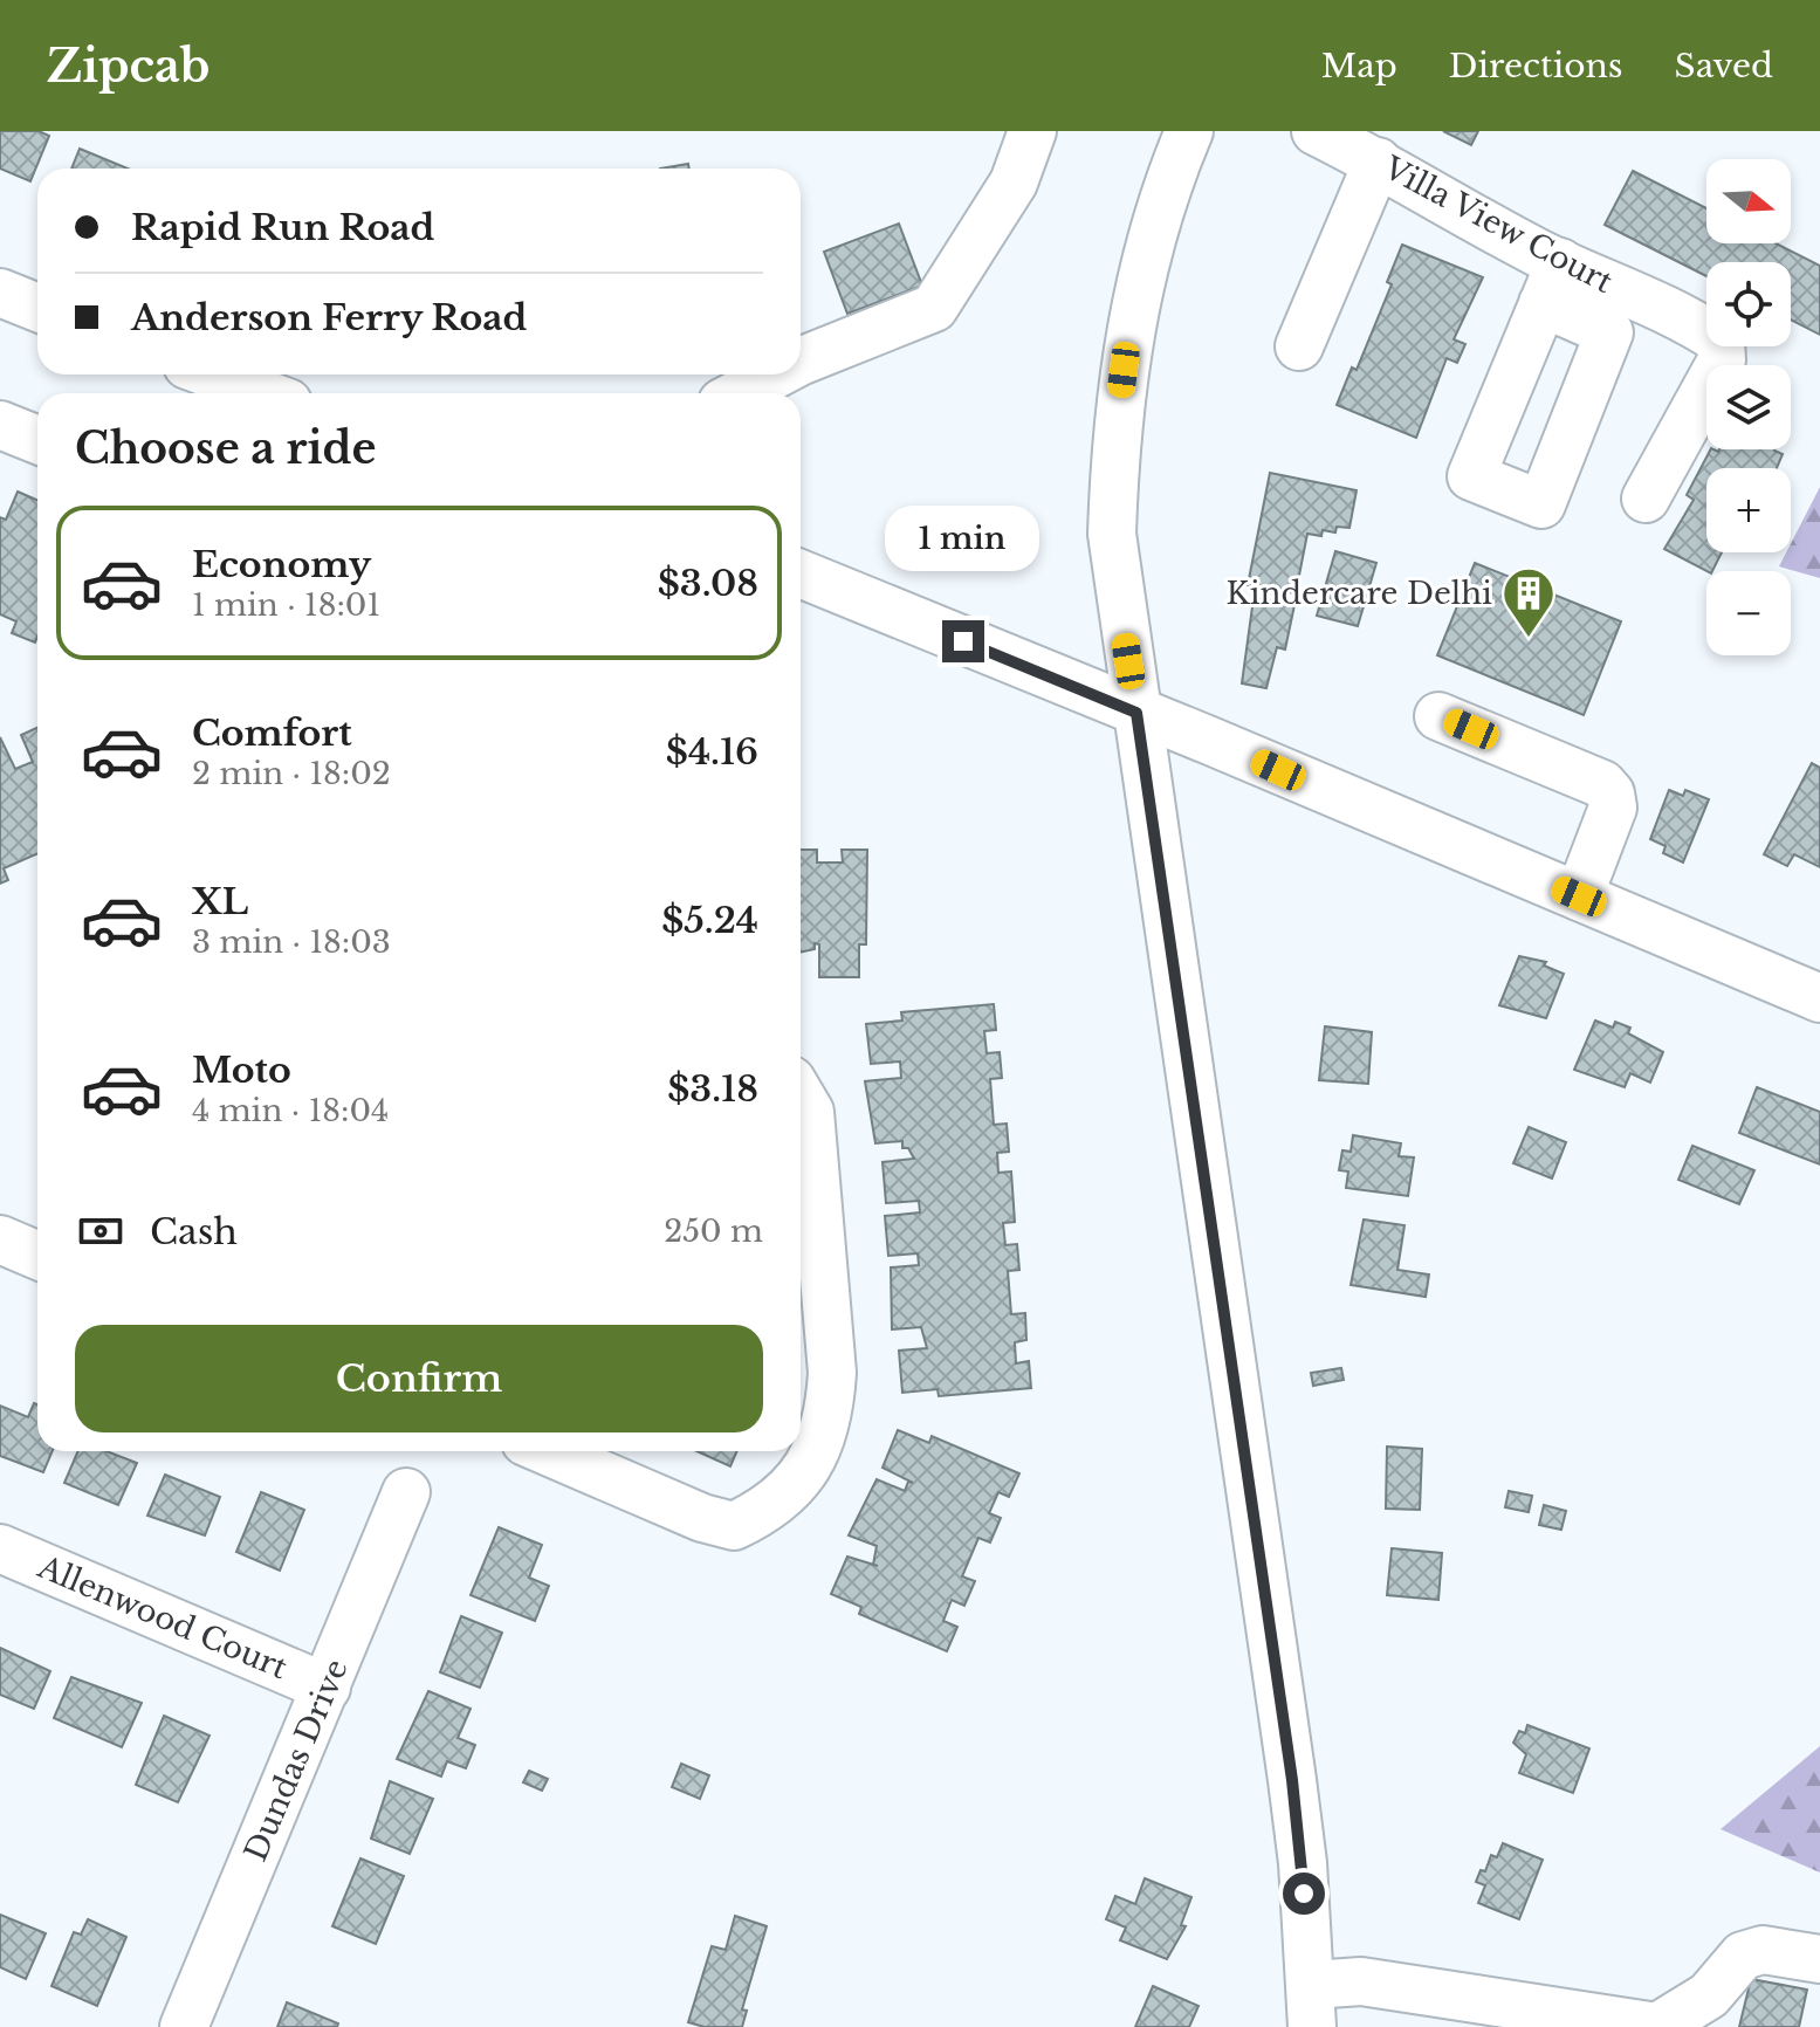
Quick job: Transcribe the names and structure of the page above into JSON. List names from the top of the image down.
{
  "streets": {
    "street": ["Villa View Court", "Allenwood Court", "Dundas Drive"]
  },
  "crossings": [
    ["Allenwood Court", "Dundas Drive"]
  ],
  "places": {
    "building": ["Kindercare Delhi"]
  },
  "north": "right",
  "page": {
    "header": "Zipcab",
    "nav": ["Map", "Directions", "Saved"],
    "map_buttons": ["+", "−"],
    "banner": ["Rapid Run Road", "Anderson Ferry Road"],
    "heading": "Choose a ride",
    "bubble": "1 min",
    "list": [
      {
        "name": "Economy",
        "note": "1 min · 18:01",
        "value": "$3.08"
      },
      {
        "name": "Comfort",
        "note": "2 min · 18:02",
        "value": "$4.16"
      },
      {
        "name": "XL",
        "note": "3 min · 18:03",
        "value": "$5.24"
      },
      {
        "name": "Moto",
        "note": "4 min · 18:04",
        "value": "$3.18"
      }
    ],
    "pay": ["Cash", "250 m"],
    "buttons": "Confirm"
  }
}
